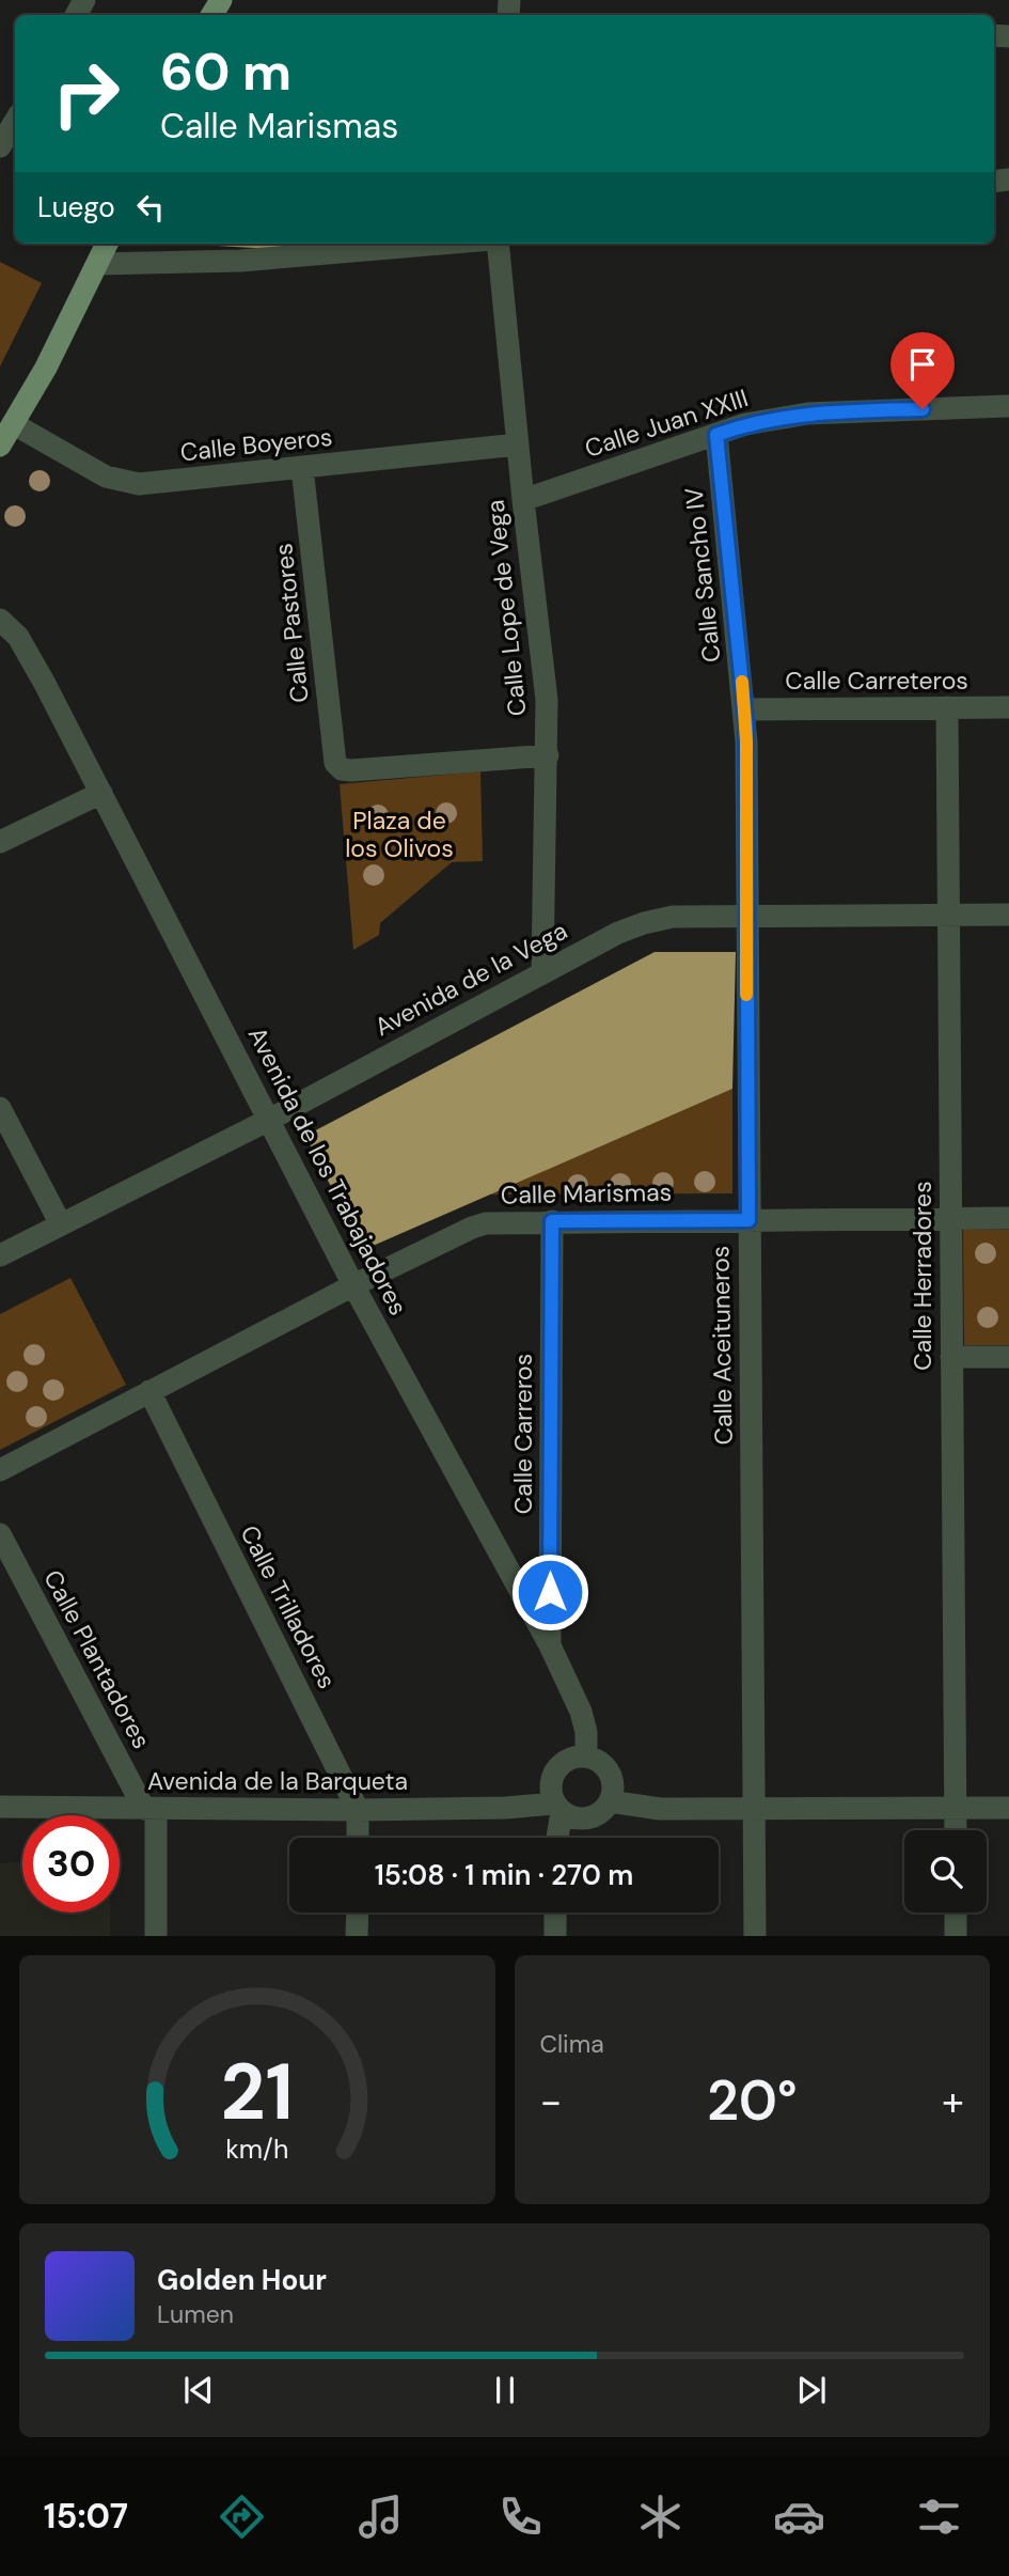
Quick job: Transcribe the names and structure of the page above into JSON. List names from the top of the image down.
{
  "streets": {
    "street": [
      "Calle Juan XXIII",
      "Calle Boyeros",
      "Calle Sancho IV",
      "Calle Lope de Vega",
      "Calle Pastores",
      "Calle Carreteros",
      "Avenida de la Vega",
      "Avenida de los Trabajadores",
      "Calle Marismas",
      "Calle Herradores",
      "Calle Aceituneros",
      "Calle Carreros",
      "Calle Trilladores",
      "Calle Plantadores",
      "Avenida de la Barqueta"
    ]
  },
  "crossings": [
    ["Calle Juan XXIII", "Calle Sancho IV"],
    ["Calle Juan XXIII", "Calle Lope de Vega"],
    ["Calle Boyeros", "Calle Lope de Vega"],
    ["Calle Boyeros", "Calle Pastores"],
    ["Calle Sancho IV", "Calle Carreteros"],
    ["Calle Sancho IV", "Calle Aceituneros"],
    ["Calle Lope de Vega", "Calle Pastores"],
    ["Calle Lope de Vega", "Avenida de la Vega"],
    ["Calle Carreteros", "Calle Herradores"],
    ["Calle Carreteros", "Calle Aceituneros"],
    ["Avenida de la Vega", "Avenida de los Trabajadores"],
    ["Avenida de la Vega", "Calle Herradores"],
    ["Avenida de la Vega", "Calle Aceituneros"],
    ["Avenida de los Trabajadores", "Calle Marismas"],
    ["Avenida de los Trabajadores", "Calle Carreros"],
    ["Avenida de los Trabajadores", "Avenida de la Barqueta"],
    ["Calle Marismas", "Calle Herradores"],
    ["Calle Marismas", "Calle Aceituneros"],
    ["Calle Marismas", "Calle Carreros"],
    ["Calle Marismas", "Calle Trilladores"],
    ["Calle Trilladores", "Avenida de la Barqueta"],
    ["Calle Plantadores", "Avenida de la Barqueta"]
  ],
  "parks": ["Plaza de los Olivos"],
  "page": {
    "turn": ["60 m", "Calle Marismas"],
    "then": "Luego",
    "limit": "30",
    "trip": "15:08 · 1 min · 270 m",
    "tile": "Clima",
    "heat": ["−", "20°", "+"],
    "song": ["Golden Hour", "Lumen"],
    "tabs": "15:07",
    "gauge": ["21", "km/h"]
  }
}
